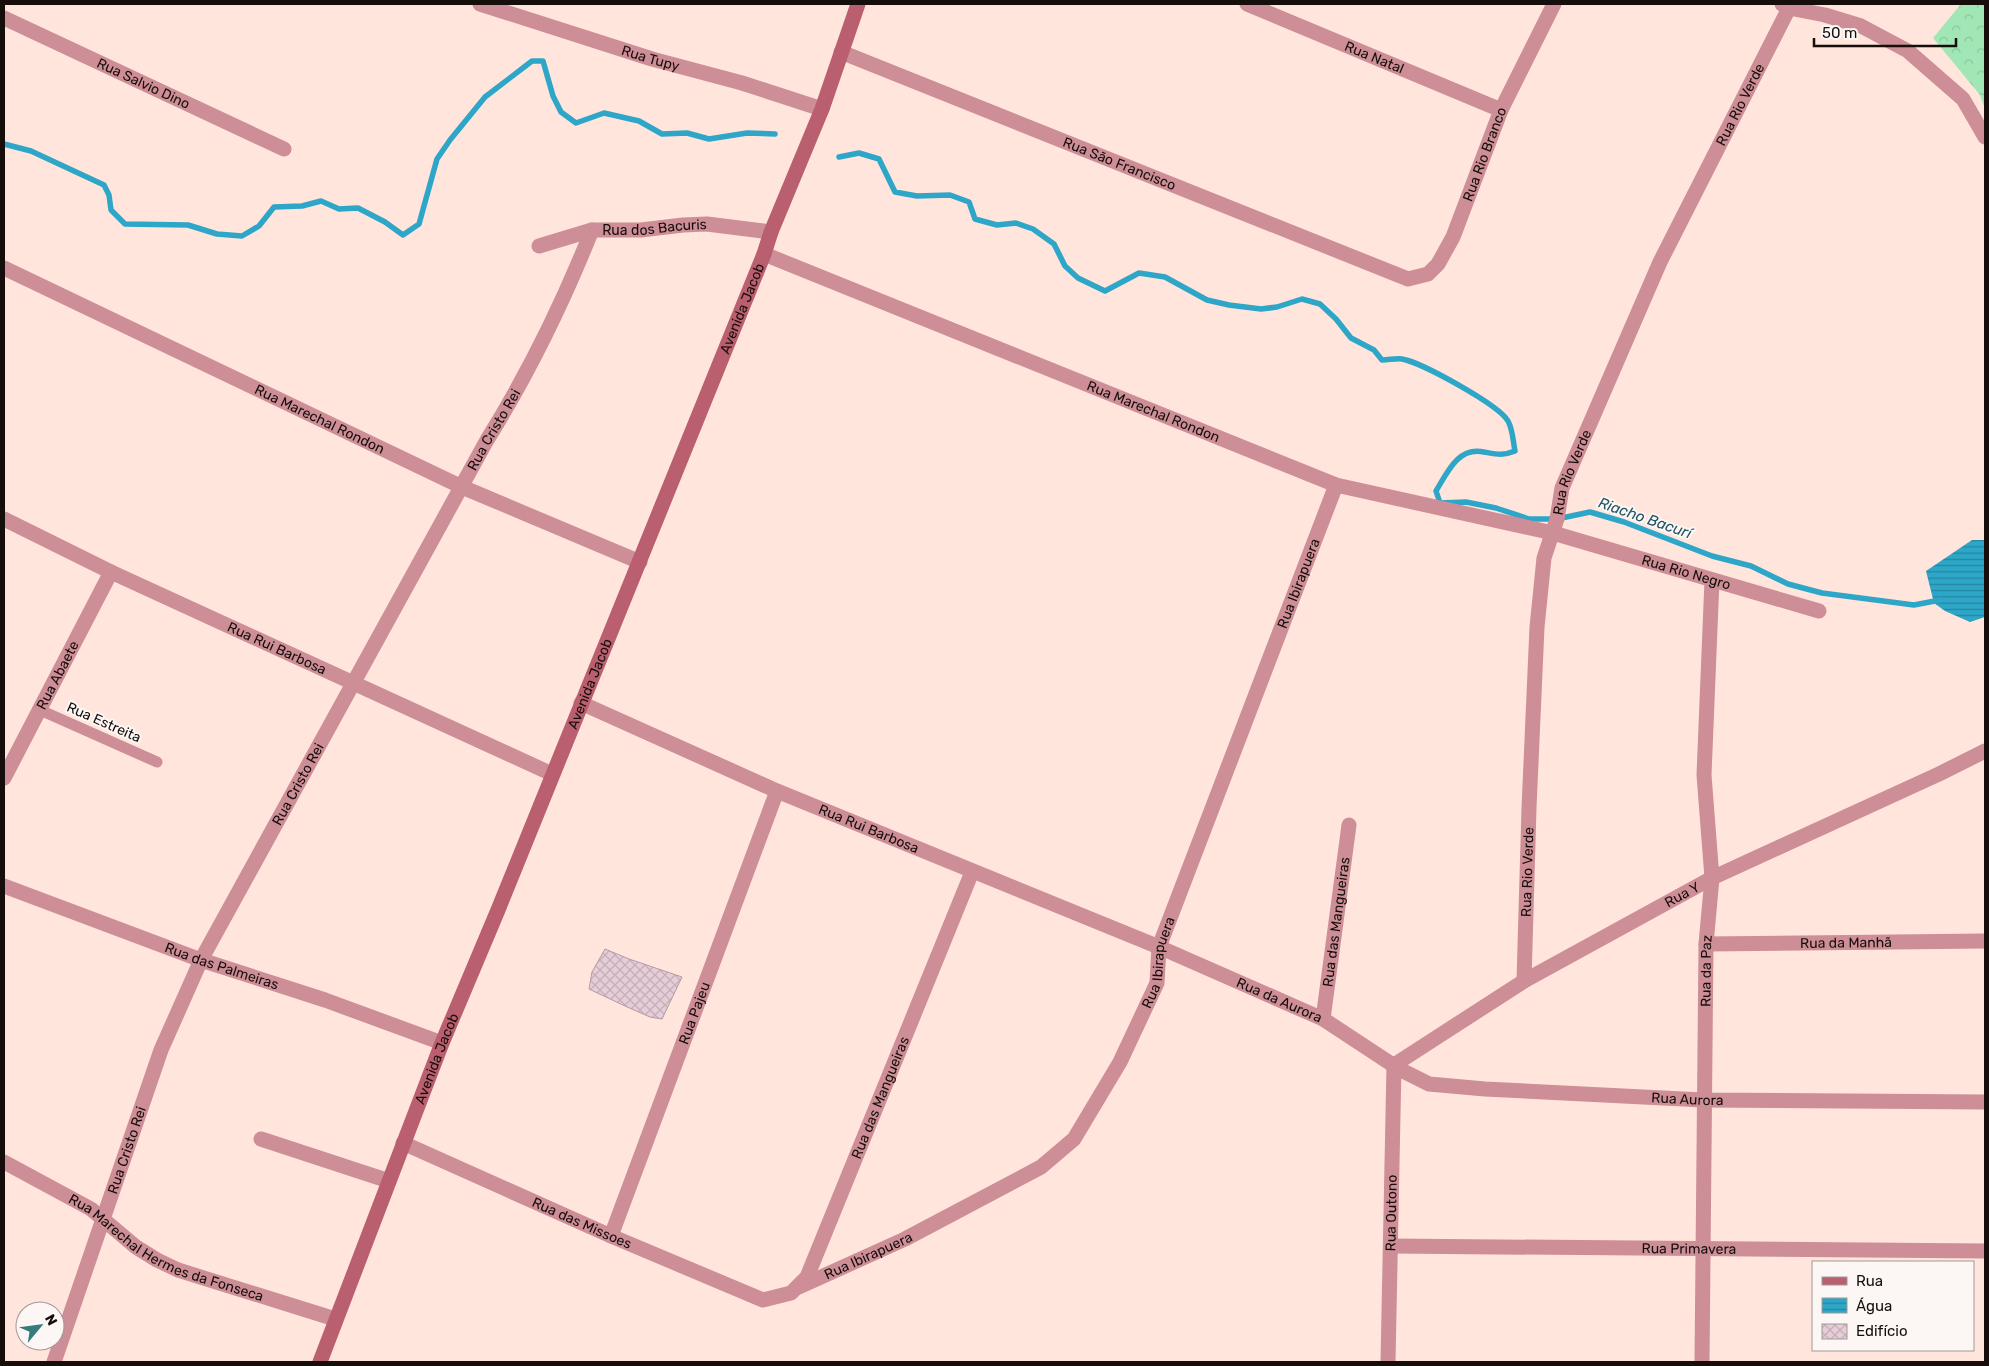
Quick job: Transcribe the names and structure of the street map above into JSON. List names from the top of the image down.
{
  "streets": {
    "main road": ["Avenida Jacob"],
    "street": [
      "Rua Tupy",
      "Rua Natal",
      "Rua Salvio Dino",
      "Rua Rio Verde",
      "Rua Rio Branco",
      "Rua São Francisco",
      "Rua dos Bacuris",
      "Rua Marechal Rondon",
      "Rua Cristo Rei",
      "Rua Rio Negro",
      "Rua Ibirapuera",
      "Rua Rui Barbosa",
      "Rua Abaete",
      "Rua Y",
      "Rua das Mangueiras",
      "Rua da Manhã",
      "Rua das Palmeiras",
      "Rua da Paz",
      "Rua da Aurora",
      "Rua Pajeu",
      "Rua Aurora",
      "Rua Outono",
      "Rua das Missoes",
      "Rua Marechal Hermes da Fonseca",
      "Rua Primavera"
    ],
    "lane": ["Rua Estreita"]
  },
  "crossings": [
    ["Rua Tupy", "Avenida Jacob"],
    ["Rua Natal", "Rua Rio Branco"],
    ["Rua Rio Verde", "Rua Marechal Rondon"],
    ["Rua Rio Verde", "Rua Rio Negro"],
    ["Rua Rio Verde", "Rua Y"],
    ["Rua Rio Branco", "Rua São Francisco"],
    ["Rua São Francisco", "Avenida Jacob"],
    ["Rua dos Bacuris", "Avenida Jacob"],
    ["Rua dos Bacuris", "Rua Cristo Rei"],
    ["Avenida Jacob", "Rua Marechal Rondon"],
    ["Avenida Jacob", "Rua Rui Barbosa"],
    ["Avenida Jacob", "Rua das Palmeiras"],
    ["Avenida Jacob", "Rua das Missoes"],
    ["Avenida Jacob", "Rua Marechal Hermes da Fonseca"],
    ["Rua Marechal Rondon", "Rua Cristo Rei"],
    ["Rua Marechal Rondon", "Rua Rio Negro"],
    ["Rua Marechal Rondon", "Rua Ibirapuera"],
    ["Rua Cristo Rei", "Rua Rui Barbosa"],
    ["Rua Cristo Rei", "Rua das Palmeiras"],
    ["Rua Cristo Rei", "Rua Marechal Hermes da Fonseca"],
    ["Rua Rio Negro", "Rua da Paz"],
    ["Rua Ibirapuera", "Rua Rui Barbosa"],
    ["Rua Ibirapuera", "Rua das Mangueiras"],
    ["Rua Ibirapuera", "Rua da Aurora"],
    ["Rua Ibirapuera", "Rua das Missoes"],
    ["Rua Rui Barbosa", "Rua Abaete"],
    ["Rua Rui Barbosa", "Rua das Mangueiras"],
    ["Rua Rui Barbosa", "Rua da Aurora"],
    ["Rua Rui Barbosa", "Rua Pajeu"],
    ["Rua Abaete", "Rua Estreita"],
    ["Rua Y", "Rua da Paz"],
    ["Rua Y", "Rua da Aurora"],
    ["Rua Y", "Rua Aurora"],
    ["Rua Y", "Rua Outono"],
    ["Rua das Mangueiras", "Rua da Aurora"],
    ["Rua das Mangueiras", "Rua das Missoes"],
    ["Rua da Manhã", "Rua da Paz"],
    ["Rua da Paz", "Rua Aurora"],
    ["Rua da Paz", "Rua Primavera"],
    ["Rua da Aurora", "Rua Aurora"],
    ["Rua da Aurora", "Rua Outono"],
    ["Rua Pajeu", "Rua das Missoes"],
    ["Rua Aurora", "Rua Outono"],
    ["Rua Outono", "Rua Primavera"]
  ],
  "water": ["Riacho Bacurí"],
  "legend": ["Rua", "Água", "Edifício"],
  "scale_bar": "50 m",
  "north": "top right"
}
